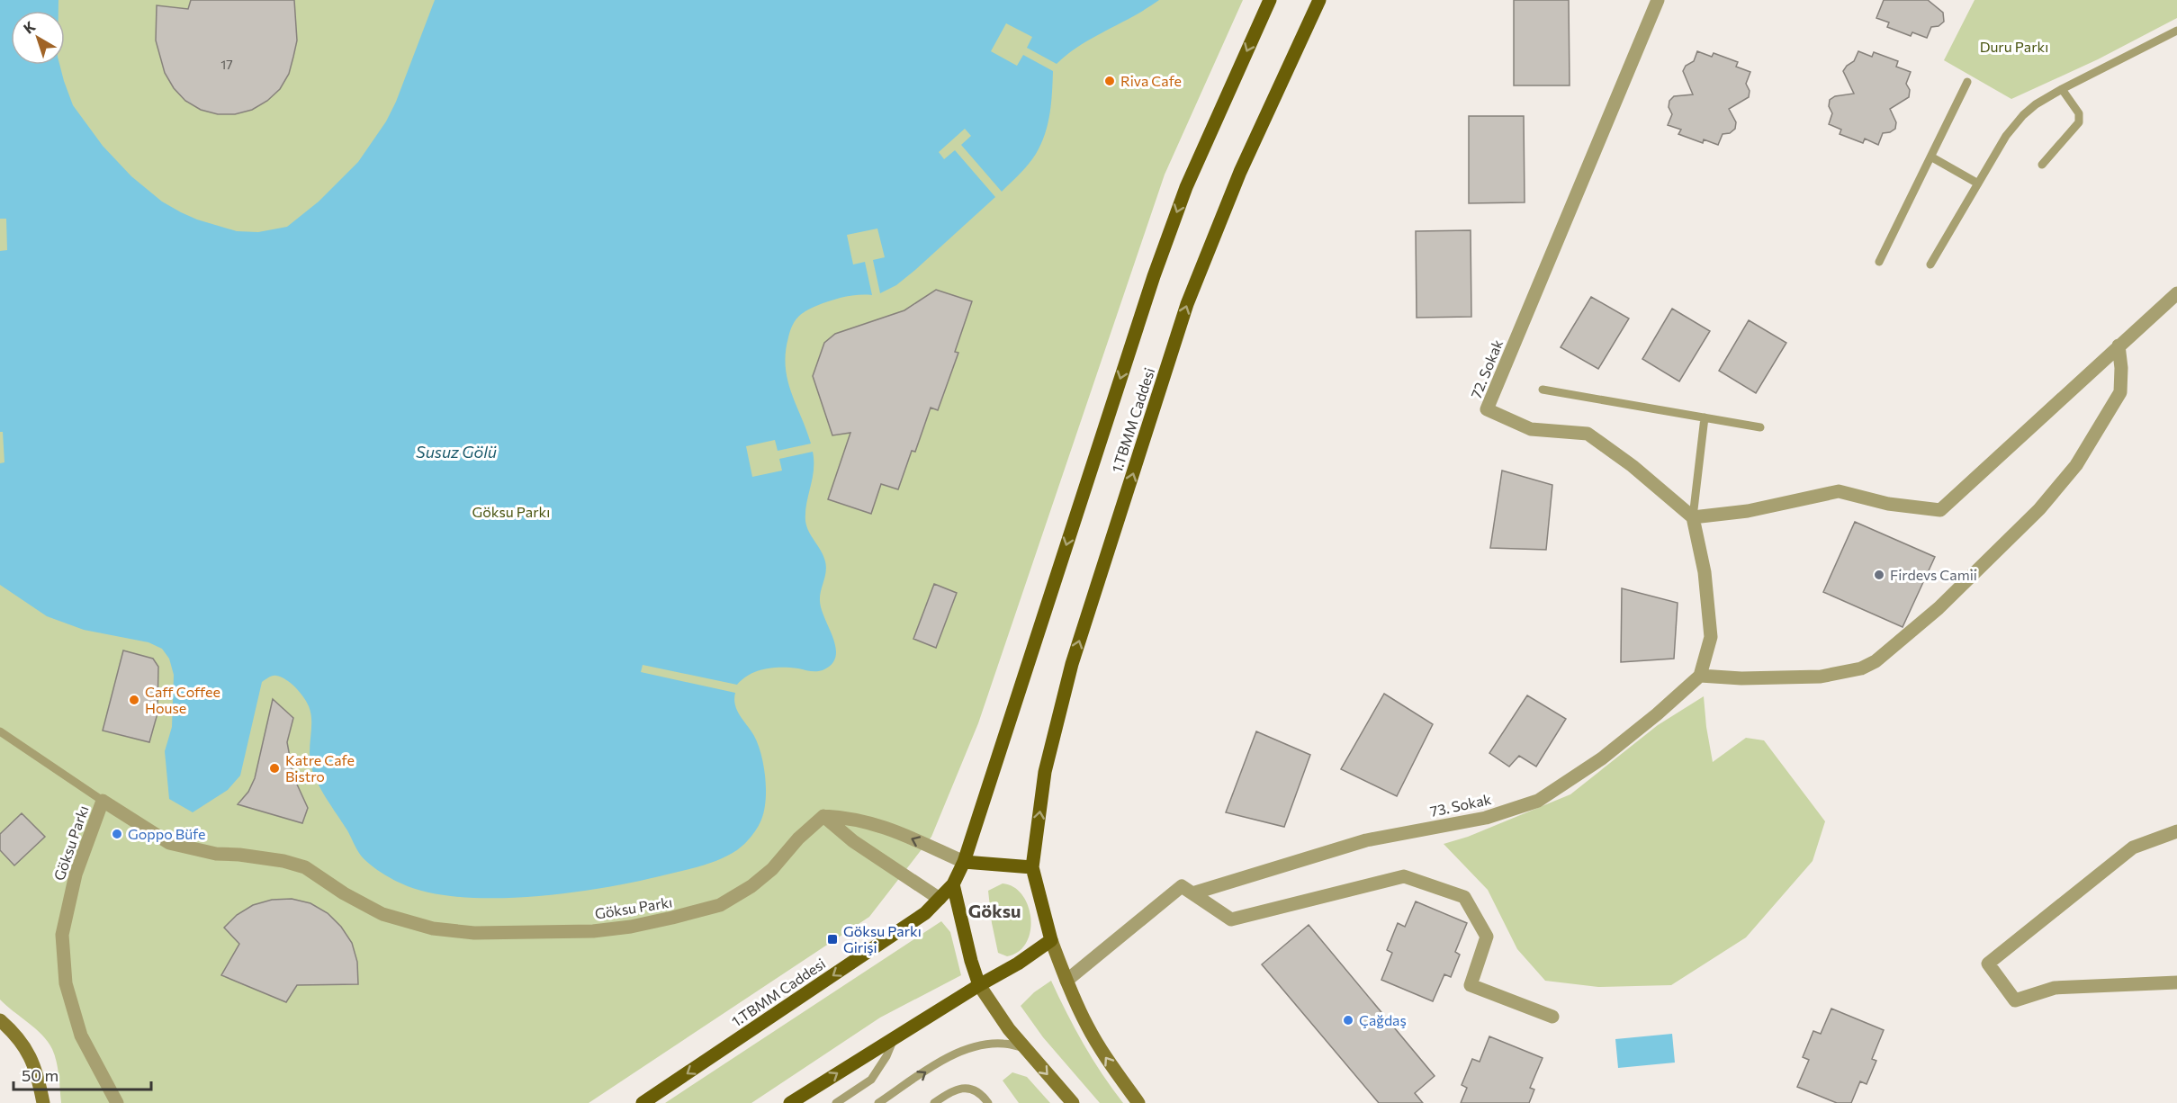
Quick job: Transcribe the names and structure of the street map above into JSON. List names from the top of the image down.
{
  "streets": {
    "main road": ["1.TBMM Caddesi"],
    "street": ["72. Sokak", "73. Sokak", "Göksu Parkı"]
  },
  "districts": ["Göksu"],
  "water": ["Susuz Gölü"],
  "parks": ["Duru Parkı", "Göksu Parkı"],
  "places": {
    "other": [
      "Riva Cafe",
      "Firdevs Camii",
      "Caff Coffee House",
      "Katre Cafe Bistro",
      "Goppo Büfe",
      "Çağdaş"
    ],
    "transit": ["Göksu Parkı Girişi"]
  },
  "house_numbers": ["17"],
  "scale_bar": "50 m",
  "north": "top left"
}
